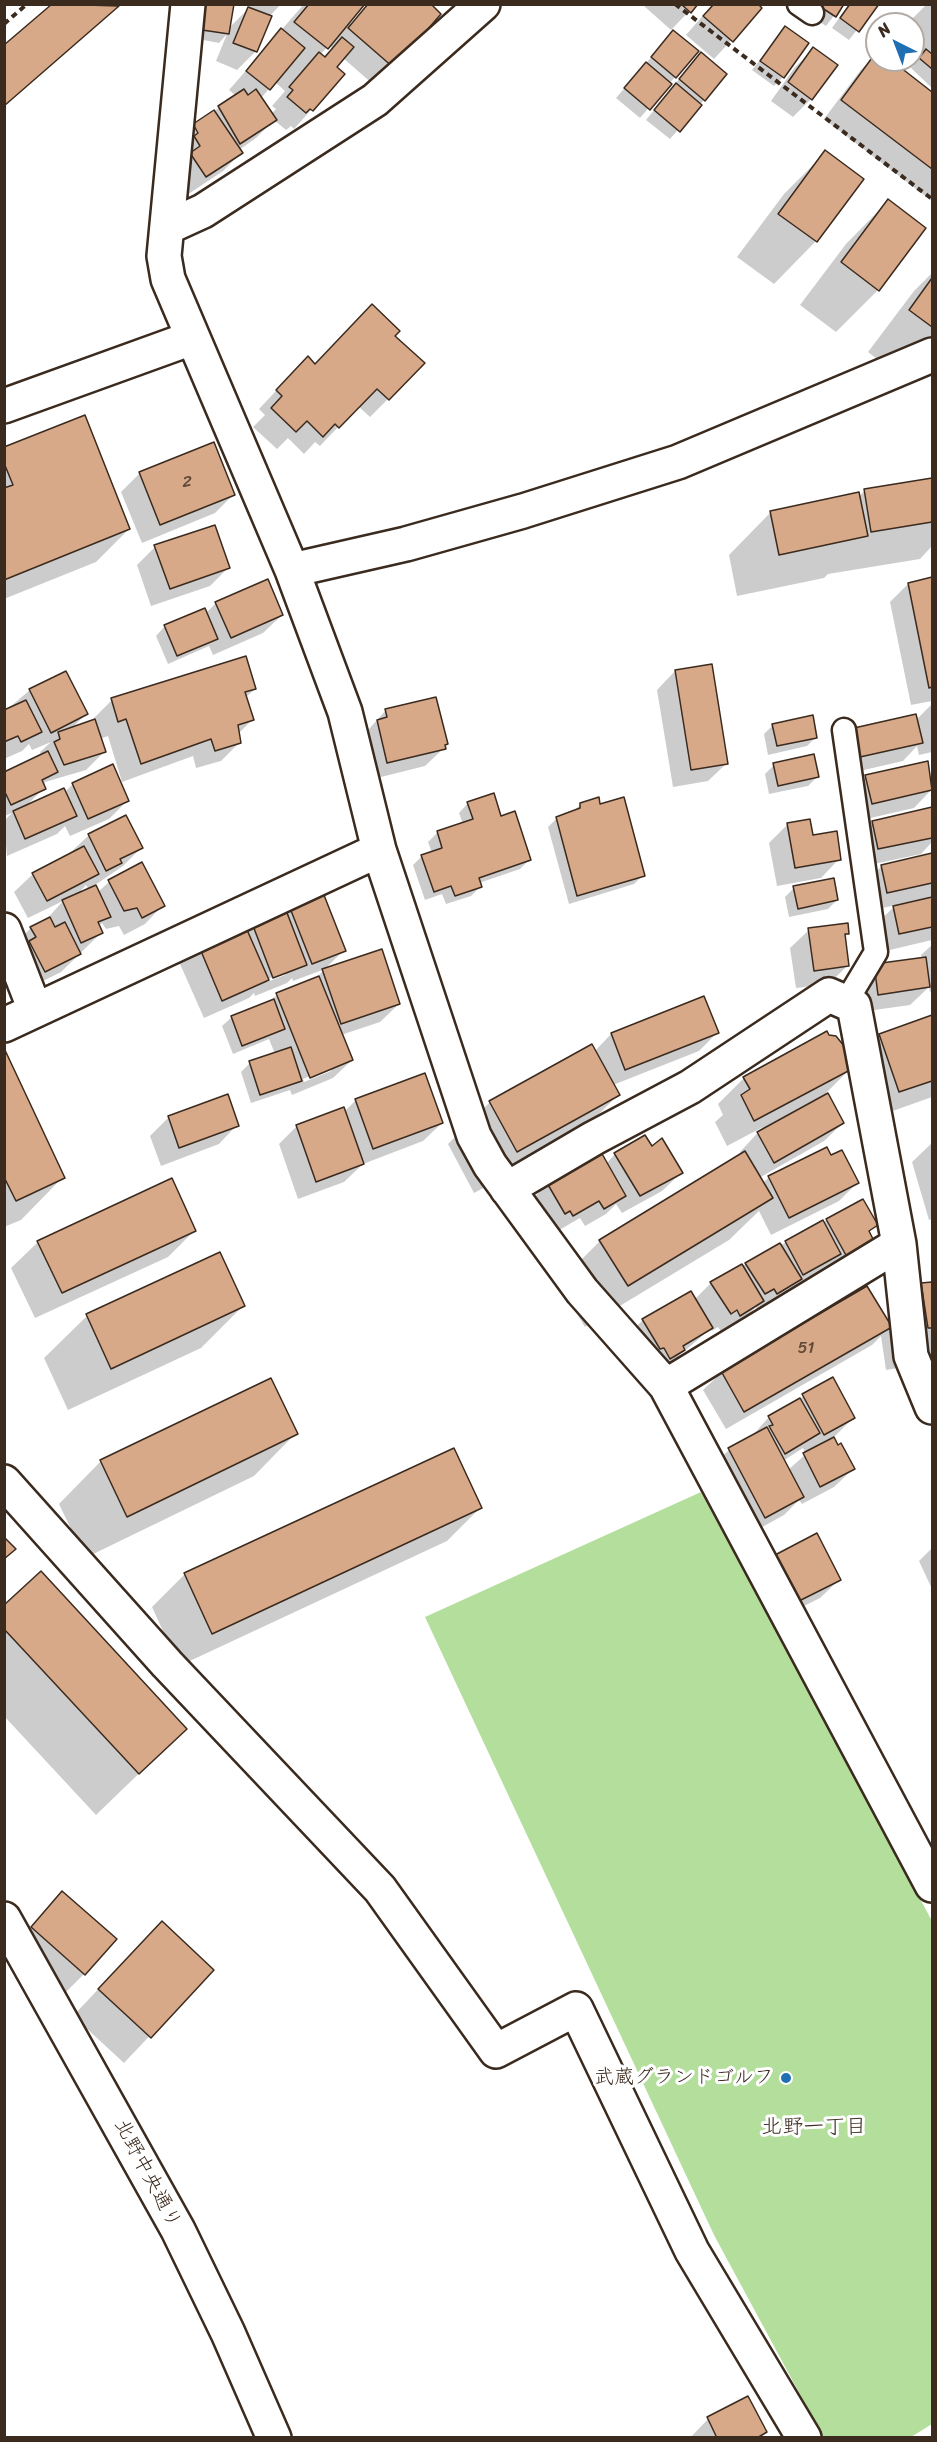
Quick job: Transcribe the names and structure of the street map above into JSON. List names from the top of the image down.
{
  "streets": {
    "street": ["北野中央通り"]
  },
  "districts": ["北野一丁目"],
  "places": ["武蔵グランドゴルフ"],
  "house_numbers": ["2", "51"],
  "north": "top left"
}
